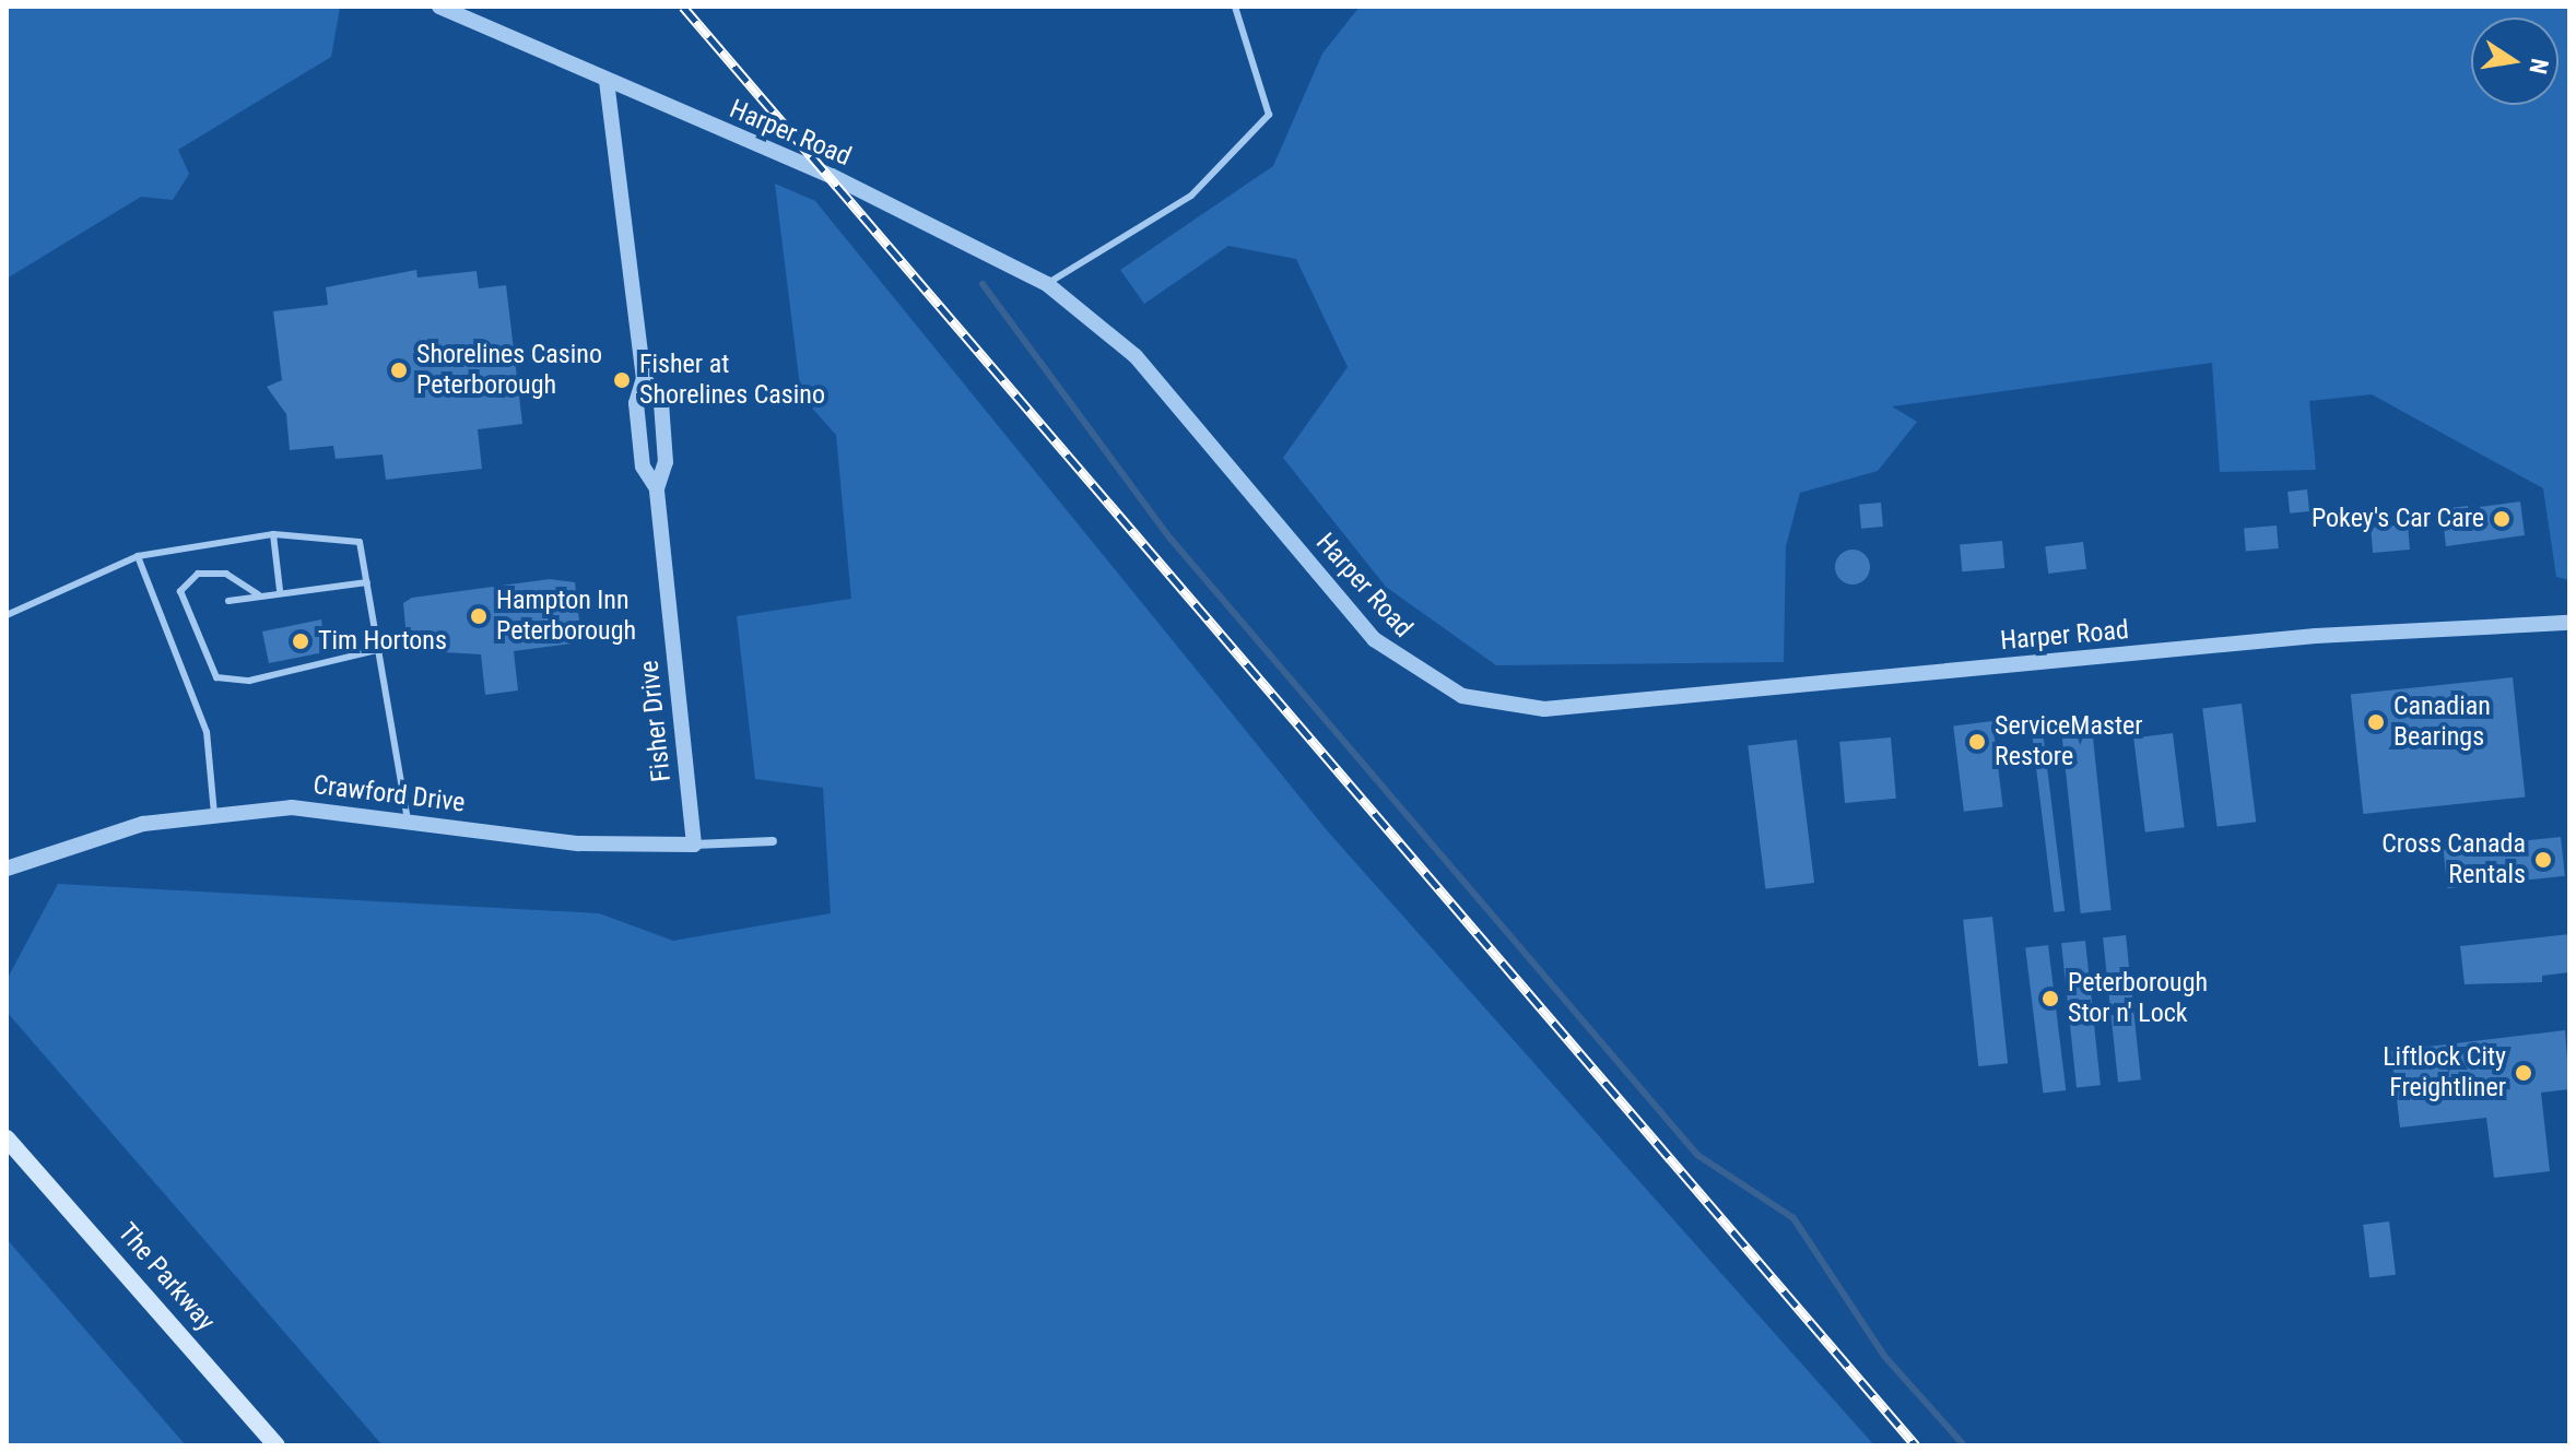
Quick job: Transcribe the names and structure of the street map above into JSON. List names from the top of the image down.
{
  "streets": {
    "main road": ["The Parkway"],
    "street": ["Harper Road", "Fisher Drive", "Crawford Drive"]
  },
  "crossings": [
    ["Harper Road", "Fisher Drive"],
    ["Fisher Drive", "Crawford Drive"]
  ],
  "places": [
    "Shorelines Casino Peterborough",
    "Fisher at Shorelines Casino",
    "Pokey's Car Care",
    "Hampton Inn Peterborough",
    "Tim Hortons",
    "Canadian Bearings",
    "ServiceMaster Restore",
    "Cross Canada Rentals",
    "Peterborough Stor n' Lock",
    "Liftlock City Freightliner"
  ],
  "north": "right"
}
